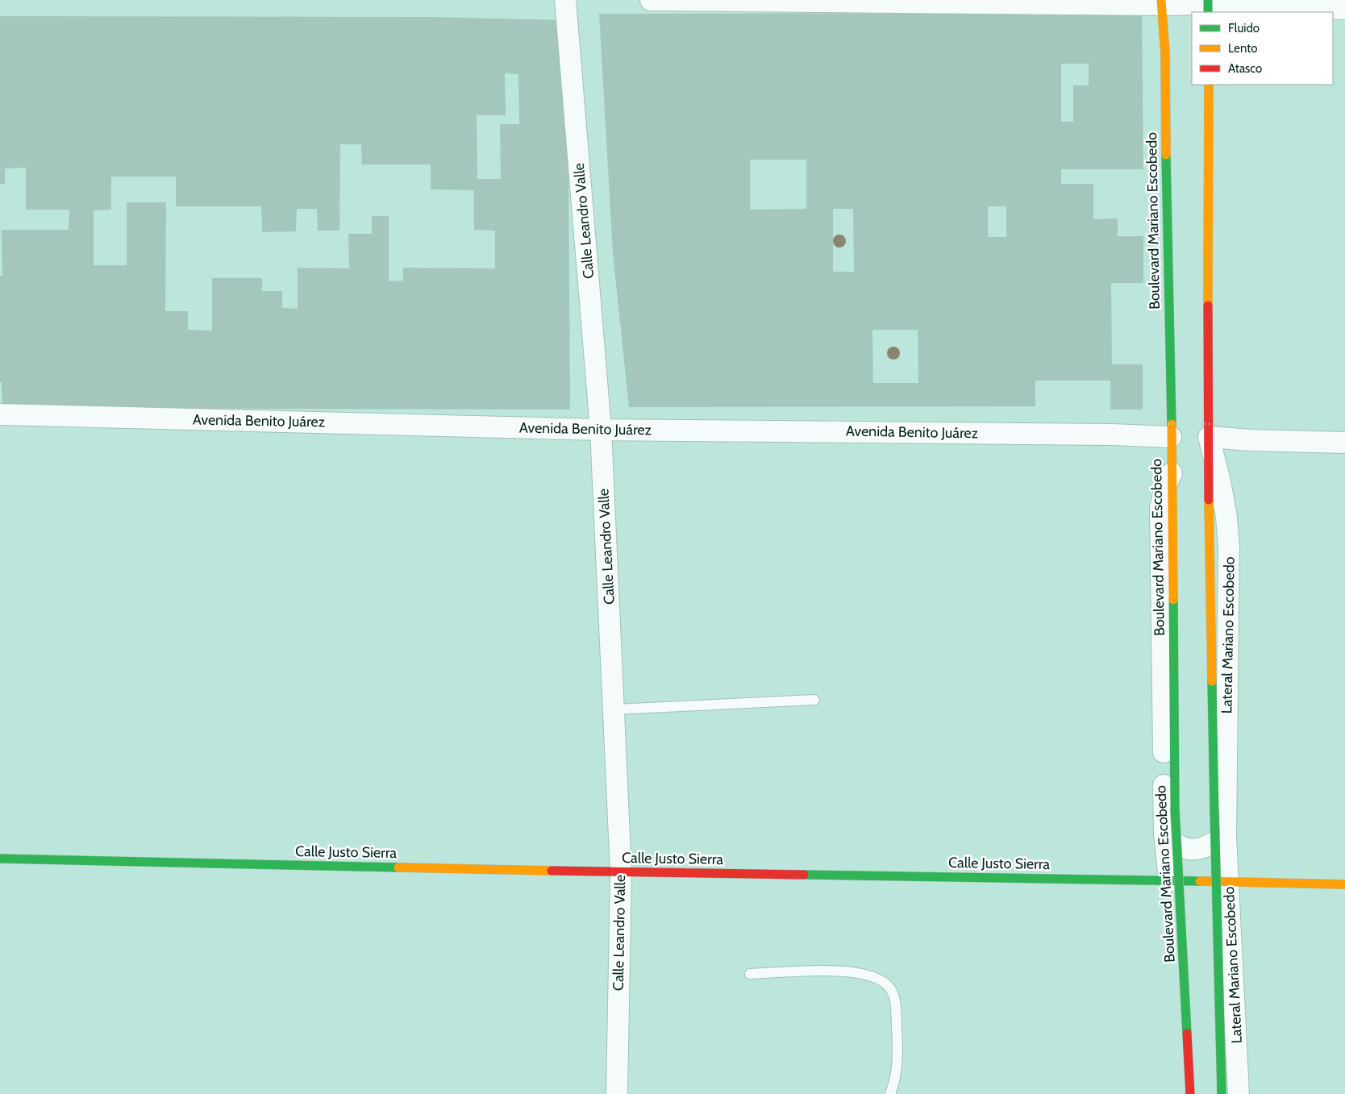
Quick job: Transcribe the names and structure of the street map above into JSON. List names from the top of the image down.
{
  "streets": {
    "main road": ["Boulevard Mariano Escobedo", "Calle Justo Sierra"],
    "street": ["Calle Leandro Valle", "Avenida Benito Juárez", "Lateral Mariano Escobedo"]
  },
  "crossings": [
    ["Calle Leandro Valle", "Avenida Benito Juárez"],
    ["Calle Leandro Valle", "Calle Justo Sierra"],
    ["Boulevard Mariano Escobedo", "Avenida Benito Juárez"],
    ["Lateral Mariano Escobedo", "Calle Justo Sierra"]
  ],
  "legend": ["Fluido", "Lento", "Atasco"]
}
